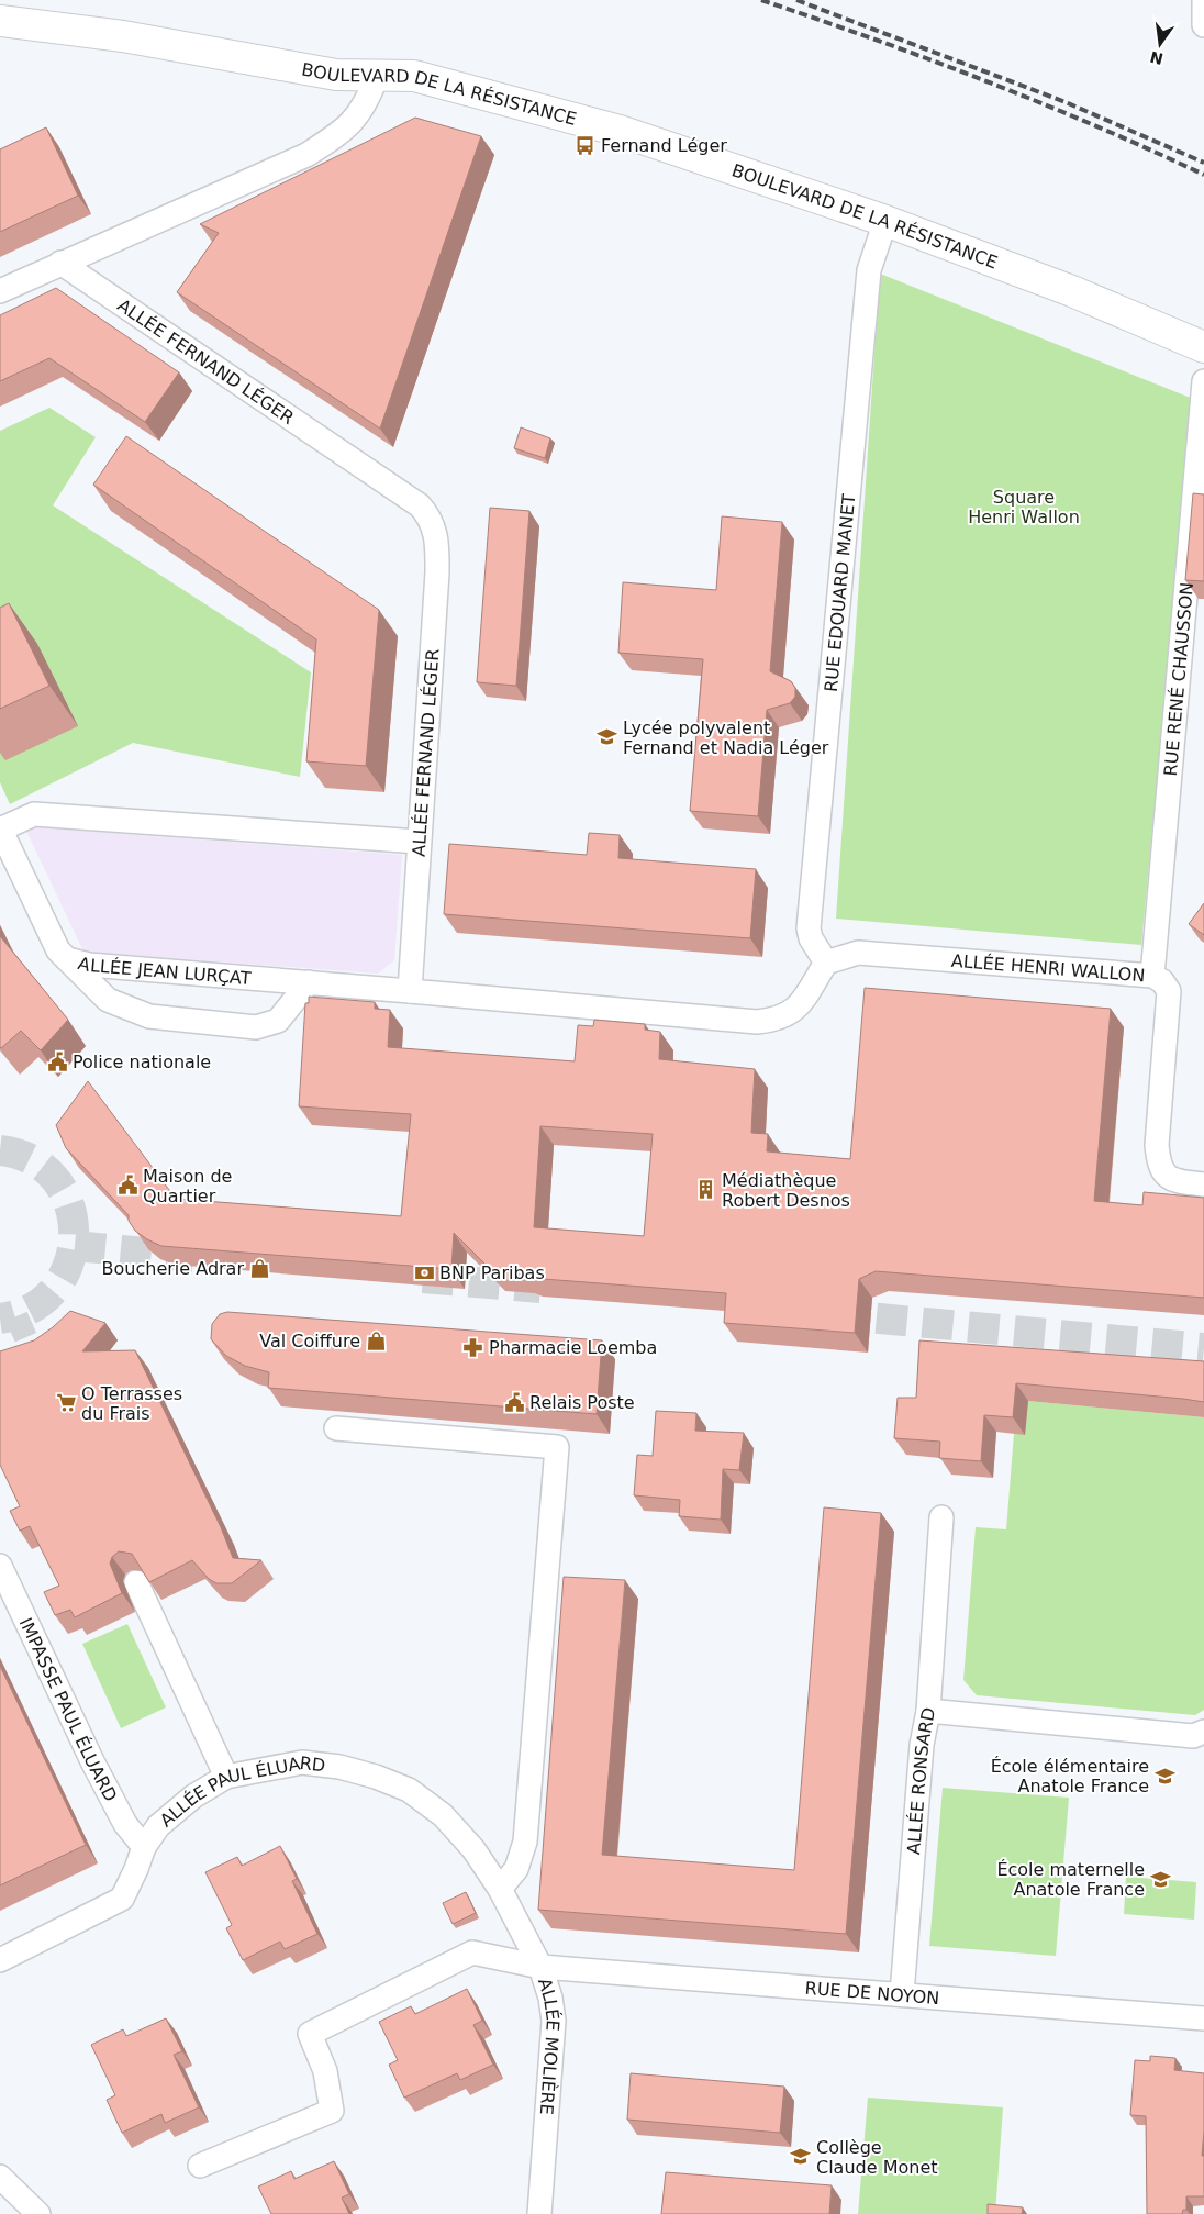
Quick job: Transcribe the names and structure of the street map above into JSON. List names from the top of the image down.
{
  "streets": {
    "main road": ["BOULEVARD DE LA RÉSISTANCE"],
    "street": [
      "ALLÉE FERNAND LÉGER",
      "RUE EDOUARD MANET",
      "RUE RENÉ CHAUSSON",
      "ALLÉE HENRI WALLON",
      "ALLÉE JEAN LURÇAT",
      "IMPASSE PAUL ÉLUARD",
      "ALLÉE RONSARD",
      "ALLÉE PAUL ÉLUARD",
      "RUE DE NOYON",
      "ALLÉE MOLIÈRE"
    ]
  },
  "crossings": [
    ["BOULEVARD DE LA RÉSISTANCE", "RUE EDOUARD MANET"],
    ["ALLÉE FERNAND LÉGER", "ALLÉE JEAN LURÇAT"],
    ["RUE EDOUARD MANET", "ALLÉE HENRI WALLON"],
    ["RUE RENÉ CHAUSSON", "ALLÉE HENRI WALLON"],
    ["IMPASSE PAUL ÉLUARD", "ALLÉE PAUL ÉLUARD"],
    ["ALLÉE RONSARD", "RUE DE NOYON"],
    ["ALLÉE PAUL ÉLUARD", "ALLÉE MOLIÈRE"],
    ["RUE DE NOYON", "ALLÉE MOLIÈRE"]
  ],
  "parks": ["Square Henri Wallon"],
  "places": {
    "bus stop": ["Fernand Léger"],
    "school or university": [
      "Lycée polyvalent Fernand et Nadia Léger",
      "École élémentaire Anatole France",
      "École maternelle Anatole France",
      "Collège Claude Monet"
    ],
    "public building": ["Police nationale", "Maison de Quartier", "Relais Poste"],
    "building": ["Médiathèque Robert Desnos"],
    "shop": ["Boucherie Adrar", "Val Coiffure"],
    "bank": ["BNP Paribas"],
    "pharmacy": ["Pharmacie Loemba"],
    "supermarket": ["O Terrasses du Frais"]
  },
  "north": "bottom"
}
